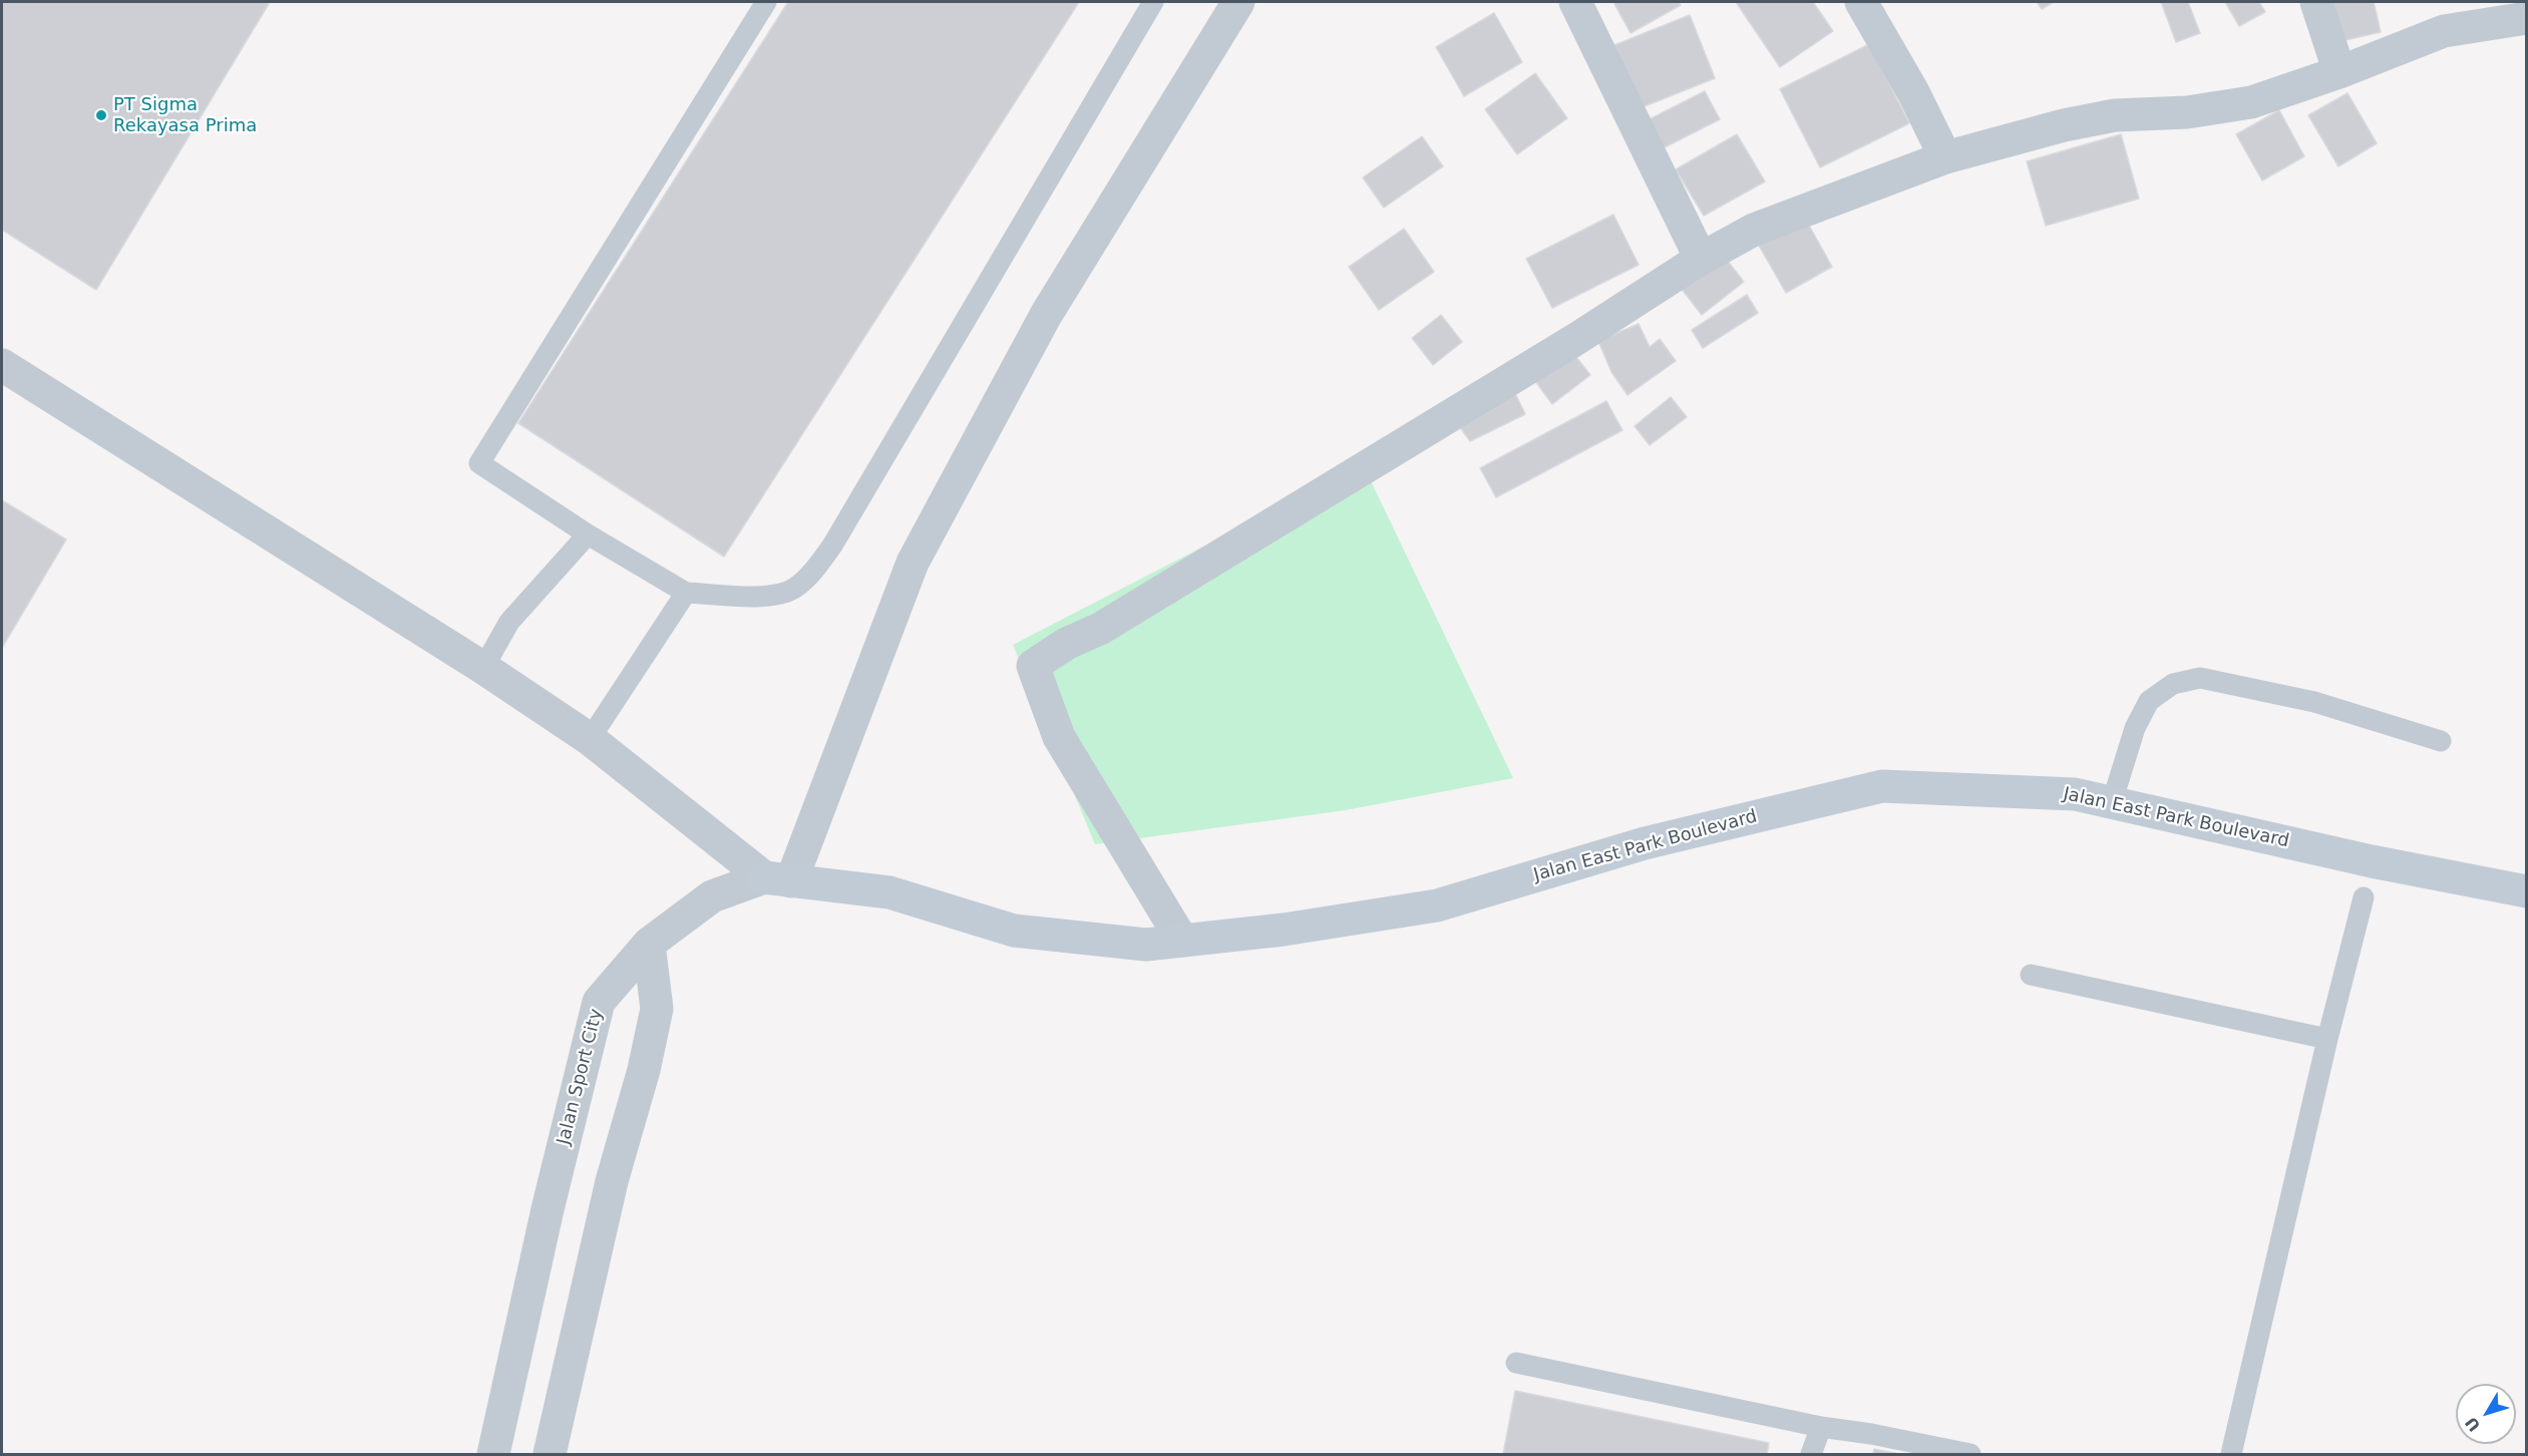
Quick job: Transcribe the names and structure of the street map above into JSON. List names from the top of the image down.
{
  "streets": {
    "main road": ["Jalan East Park Boulevard"],
    "street": ["Jalan Sport City"]
  },
  "crossings": [
    ["Jalan East Park Boulevard", "Jalan Sport City"]
  ],
  "places": ["PT Sigma Rekayasa Prima"],
  "north": "bottom left"
}
